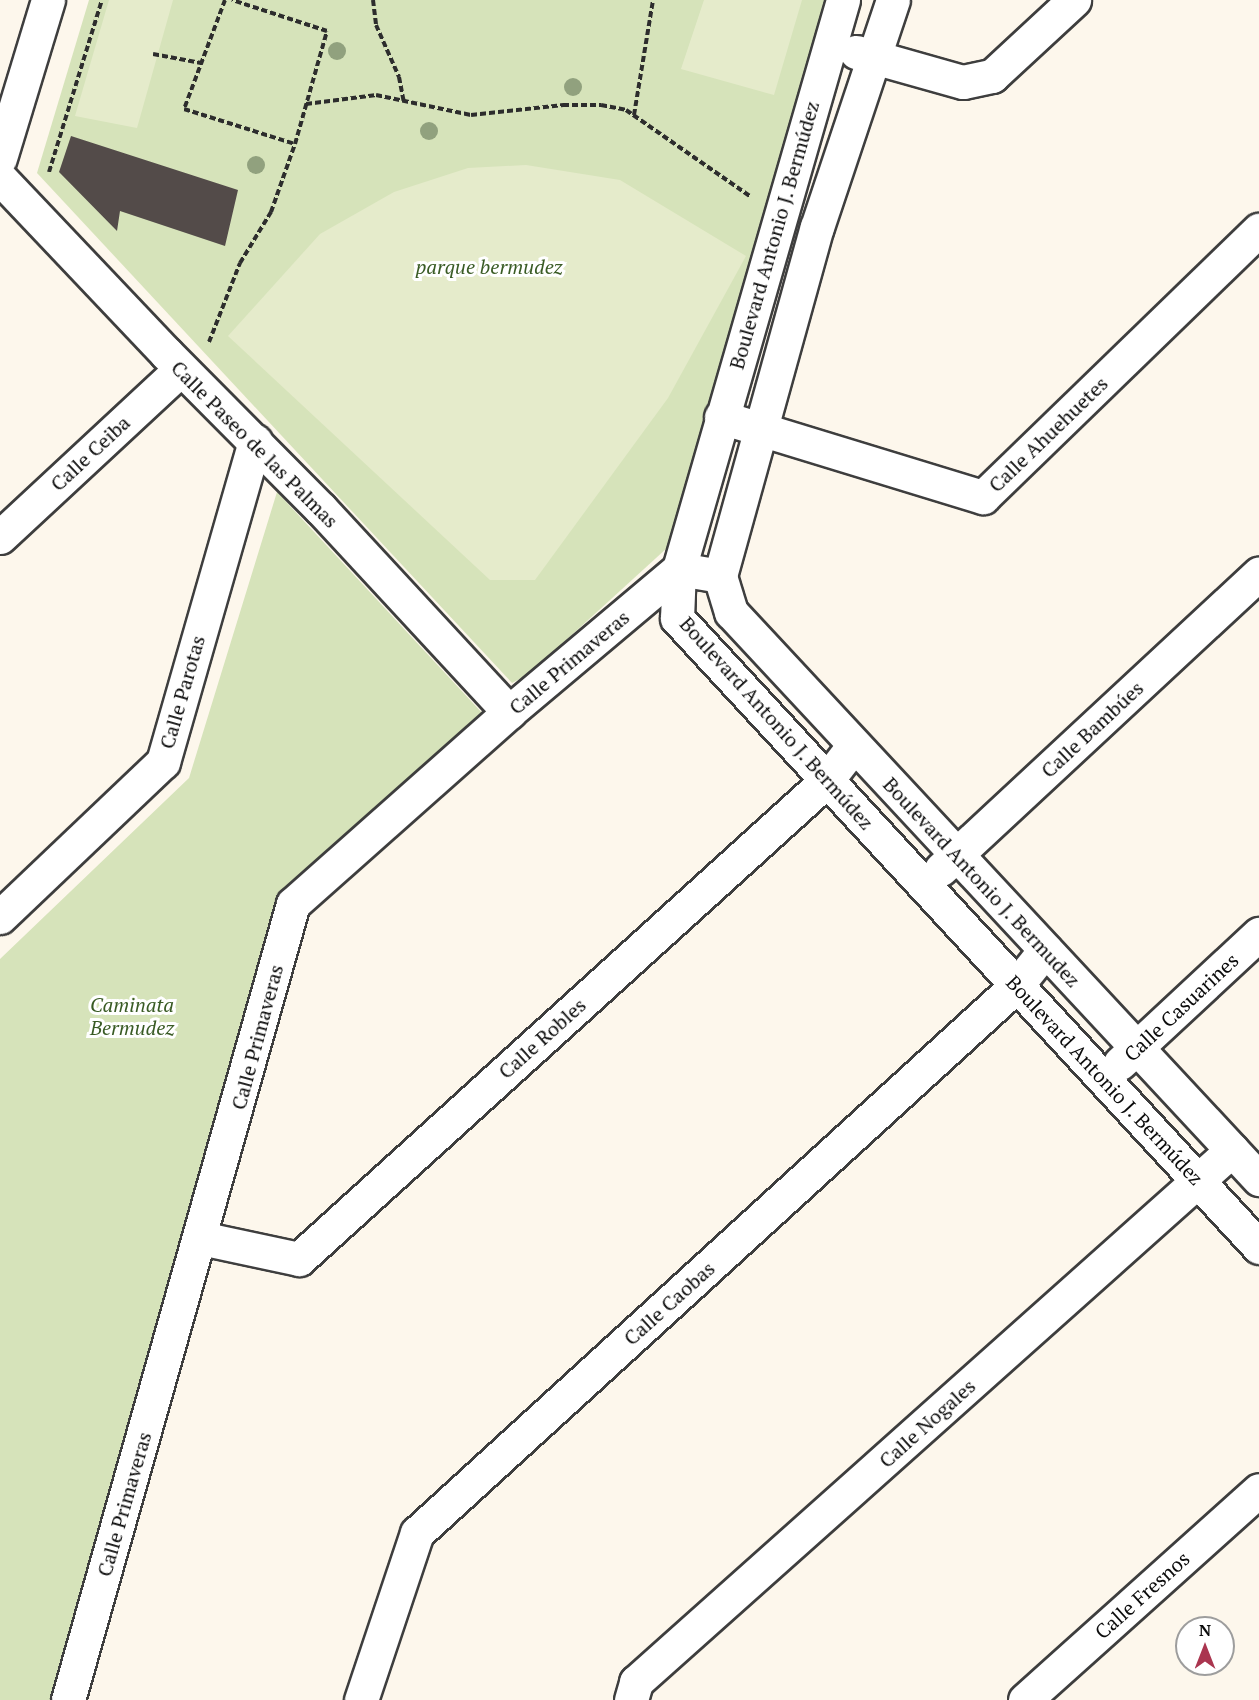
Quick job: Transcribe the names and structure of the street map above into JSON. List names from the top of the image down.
{
  "streets": {
    "street": [
      "Boulevard Antonio J. Bermúdez",
      "Calle Ahuehuetes",
      "Calle Paseo de las Palmas",
      "Calle Ceiba",
      "Calle Primaveras",
      "Calle Parotas",
      "Calle Bambúes",
      "Boulevard Antonio J. Bermudez",
      "Calle Casuarines",
      "Calle Robles",
      "Calle Caobas",
      "Calle Nogales",
      "Calle Fresnos"
    ]
  },
  "crossings": [
    ["Boulevard Antonio J. Bermúdez", "Calle Ahuehuetes"],
    ["Boulevard Antonio J. Bermúdez", "Calle Primaveras"],
    ["Boulevard Antonio J. Bermúdez", "Calle Bambúes"],
    ["Boulevard Antonio J. Bermúdez", "Boulevard Antonio J. Bermudez"],
    ["Boulevard Antonio J. Bermúdez", "Calle Casuarines"],
    ["Boulevard Antonio J. Bermúdez", "Calle Robles"],
    ["Boulevard Antonio J. Bermúdez", "Calle Caobas"],
    ["Boulevard Antonio J. Bermúdez", "Calle Nogales"],
    ["Calle Paseo de las Palmas", "Calle Ceiba"],
    ["Calle Paseo de las Palmas", "Calle Primaveras"],
    ["Calle Paseo de las Palmas", "Calle Parotas"],
    ["Calle Primaveras", "Calle Robles"],
    ["Calle Bambúes", "Boulevard Antonio J. Bermudez"],
    ["Boulevard Antonio J. Bermudez", "Calle Casuarines"],
    ["Boulevard Antonio J. Bermudez", "Calle Robles"],
    ["Boulevard Antonio J. Bermudez", "Calle Caobas"],
    ["Boulevard Antonio J. Bermudez", "Calle Nogales"]
  ],
  "parks": ["parque bermudez", "Caminata Bermudez"],
  "north": "top"
}
